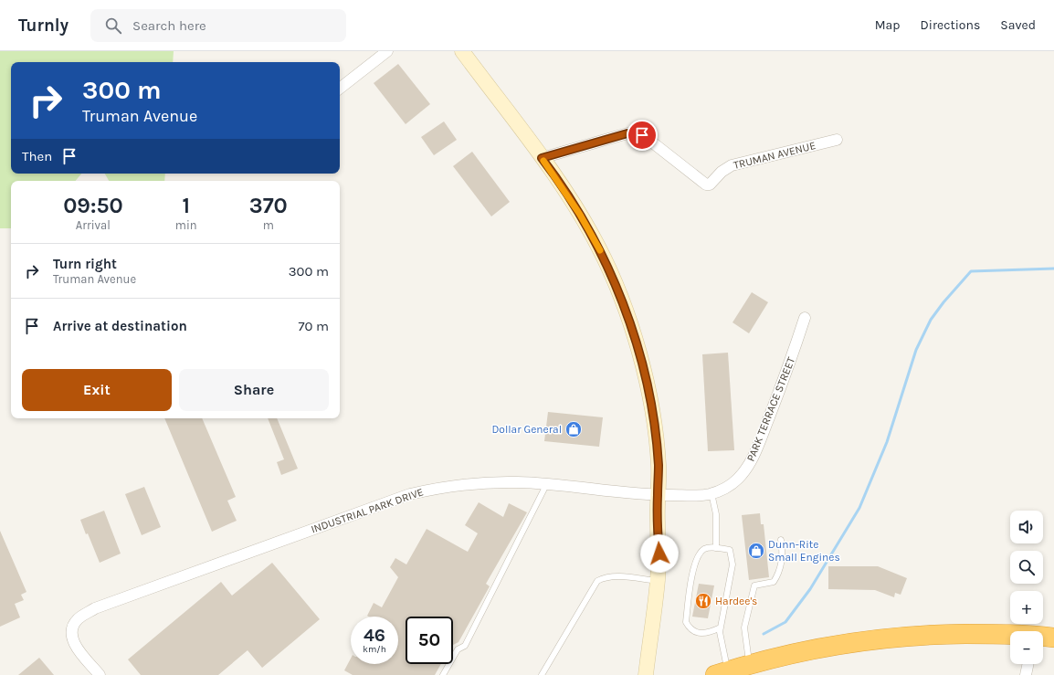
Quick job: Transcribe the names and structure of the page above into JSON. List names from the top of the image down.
{
  "streets": {
    "street": ["TRUMAN AVENUE", "PARK TERRACE STREET", "INDUSTRIAL PARK DRIVE"]
  },
  "crossings": [
    ["PARK TERRACE STREET", "INDUSTRIAL PARK DRIVE"]
  ],
  "places": {
    "shop": ["Dollar General", "Dunn-Rite Small Engines"],
    "restaurant": ["Hardee's"]
  },
  "page": {
    "header": "Turnly",
    "search": "Search here",
    "nav": ["Map", "Directions", "Saved"],
    "turn": ["300 m", "Truman Avenue"],
    "then": "Then",
    "eta": [
      "09:50",
      "Arrival",
      "1",
      "min",
      "370",
      "m"
    ],
    "list": [
      {
        "name": "Turn right",
        "note": "Truman Avenue",
        "value": "300 m"
      },
      {
        "name": "Arrive at destination",
        "value": "70 m"
      }
    ],
    "buttons": ["Exit", "Share"],
    "map_buttons": ["+", "−"],
    "speed": "46 km/h",
    "limit": "50"
  }
}
